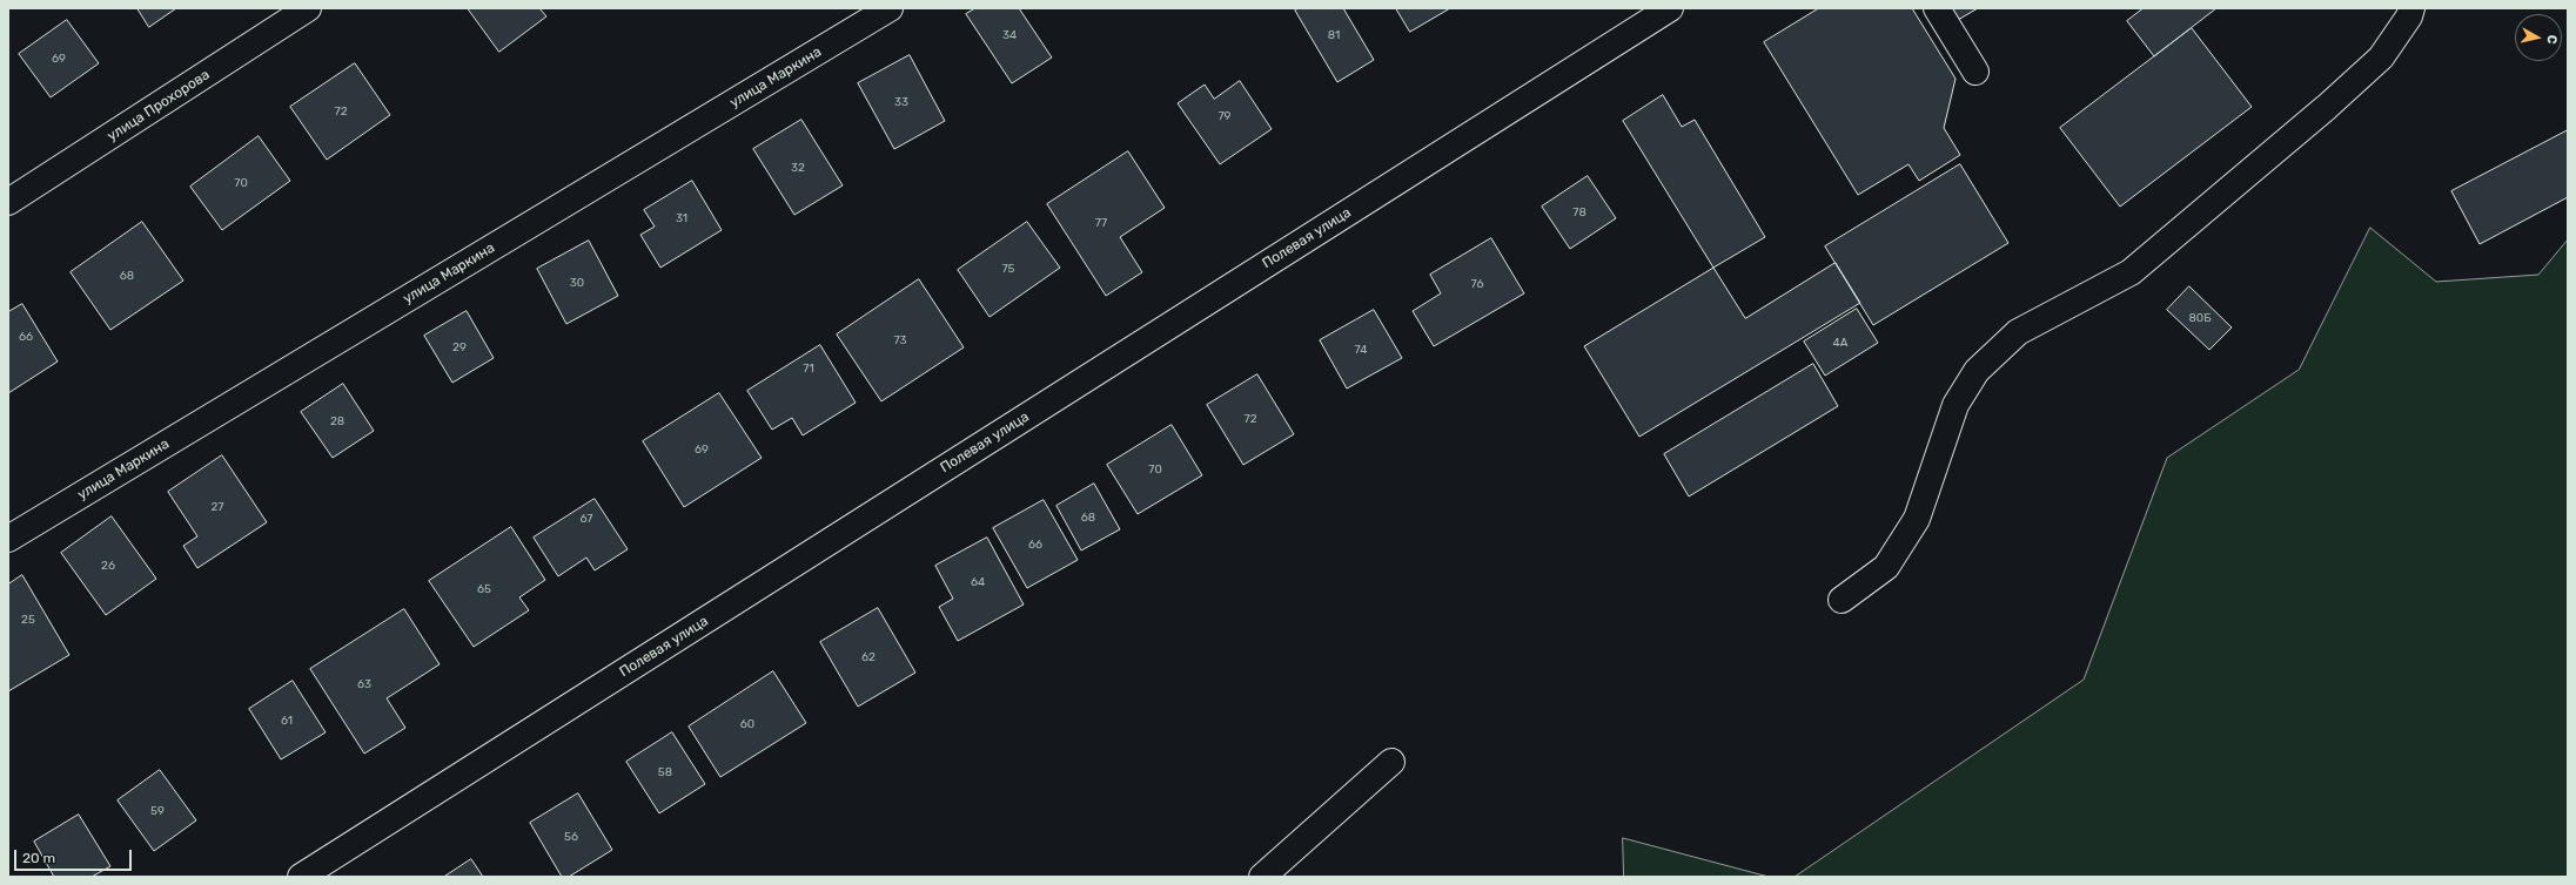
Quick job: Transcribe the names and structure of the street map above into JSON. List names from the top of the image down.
{
  "streets": {
    "street": ["улица Маркина", "улица Прохорова", "Полевая улица"]
  },
  "house_numbers": [
    "34",
    "81",
    "69",
    "33",
    "72",
    "79",
    "32",
    "70",
    "78",
    "31",
    "77",
    "75",
    "68",
    "30",
    "76",
    "80Б",
    "66",
    "73",
    "4А",
    "29",
    "74",
    "71",
    "72",
    "28",
    "69",
    "70",
    "27",
    "68",
    "67",
    "66",
    "26",
    "64",
    "65",
    "25",
    "62",
    "63",
    "61",
    "60",
    "58",
    "59",
    "56"
  ],
  "scale_bar": "20 m",
  "north": "right"
}
